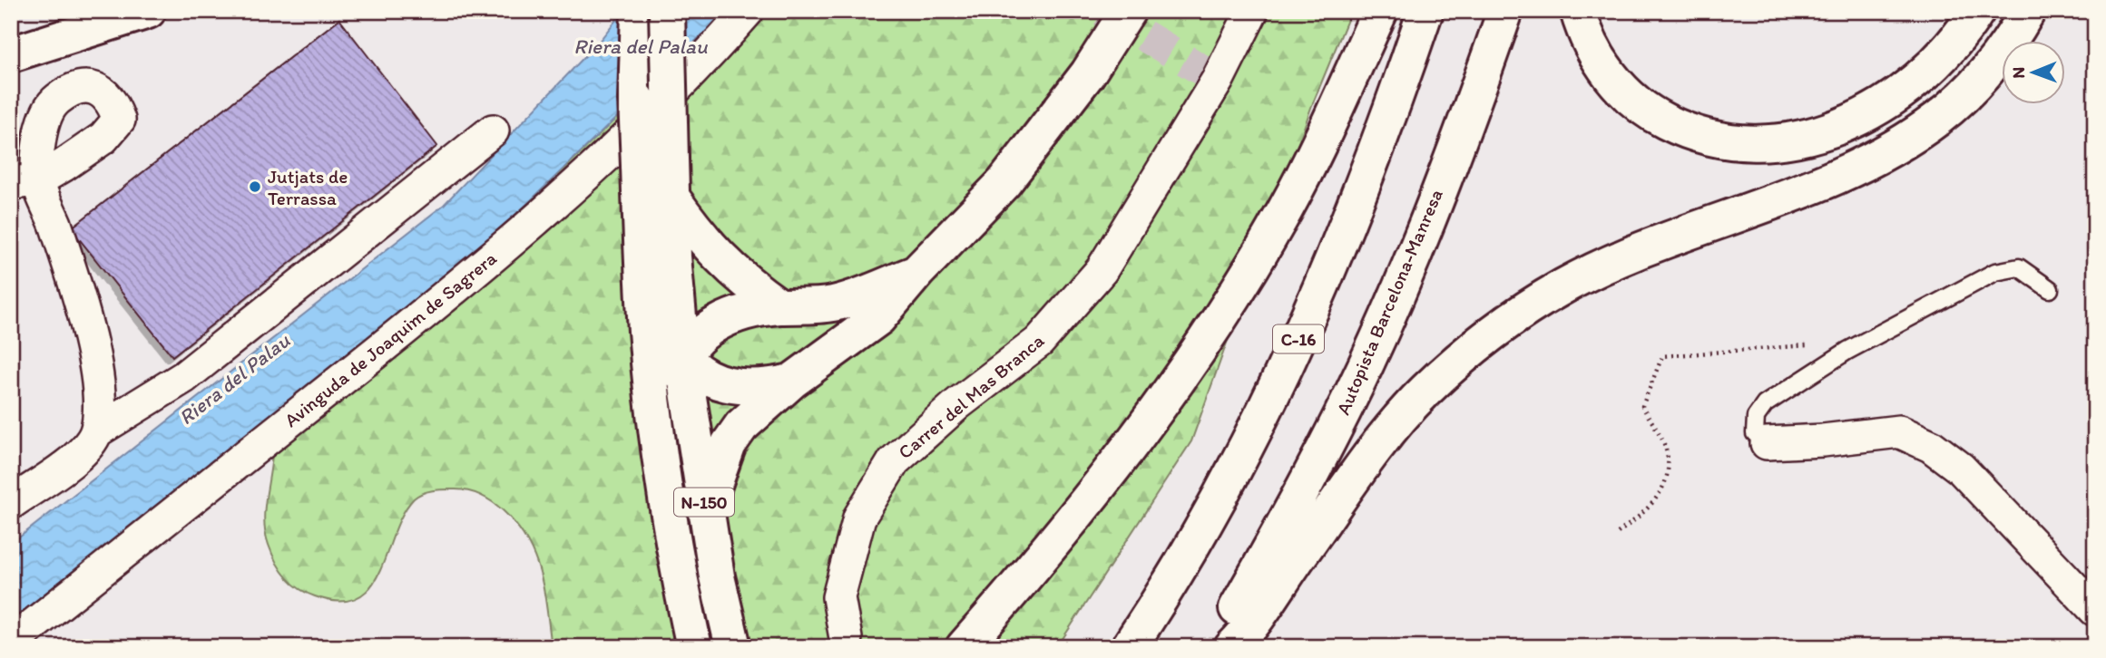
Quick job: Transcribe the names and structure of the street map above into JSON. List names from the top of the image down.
{
  "streets": {
    "main road": ["Autopista Barcelona-Manresa", "C-16", "N-150"],
    "street": ["Avinguda de Joaquim de Sagrera", "Carrer del Mas Branca"]
  },
  "water": ["Riera del Palau"],
  "places": ["Jutjats de Terrassa"],
  "north": "left"
}
